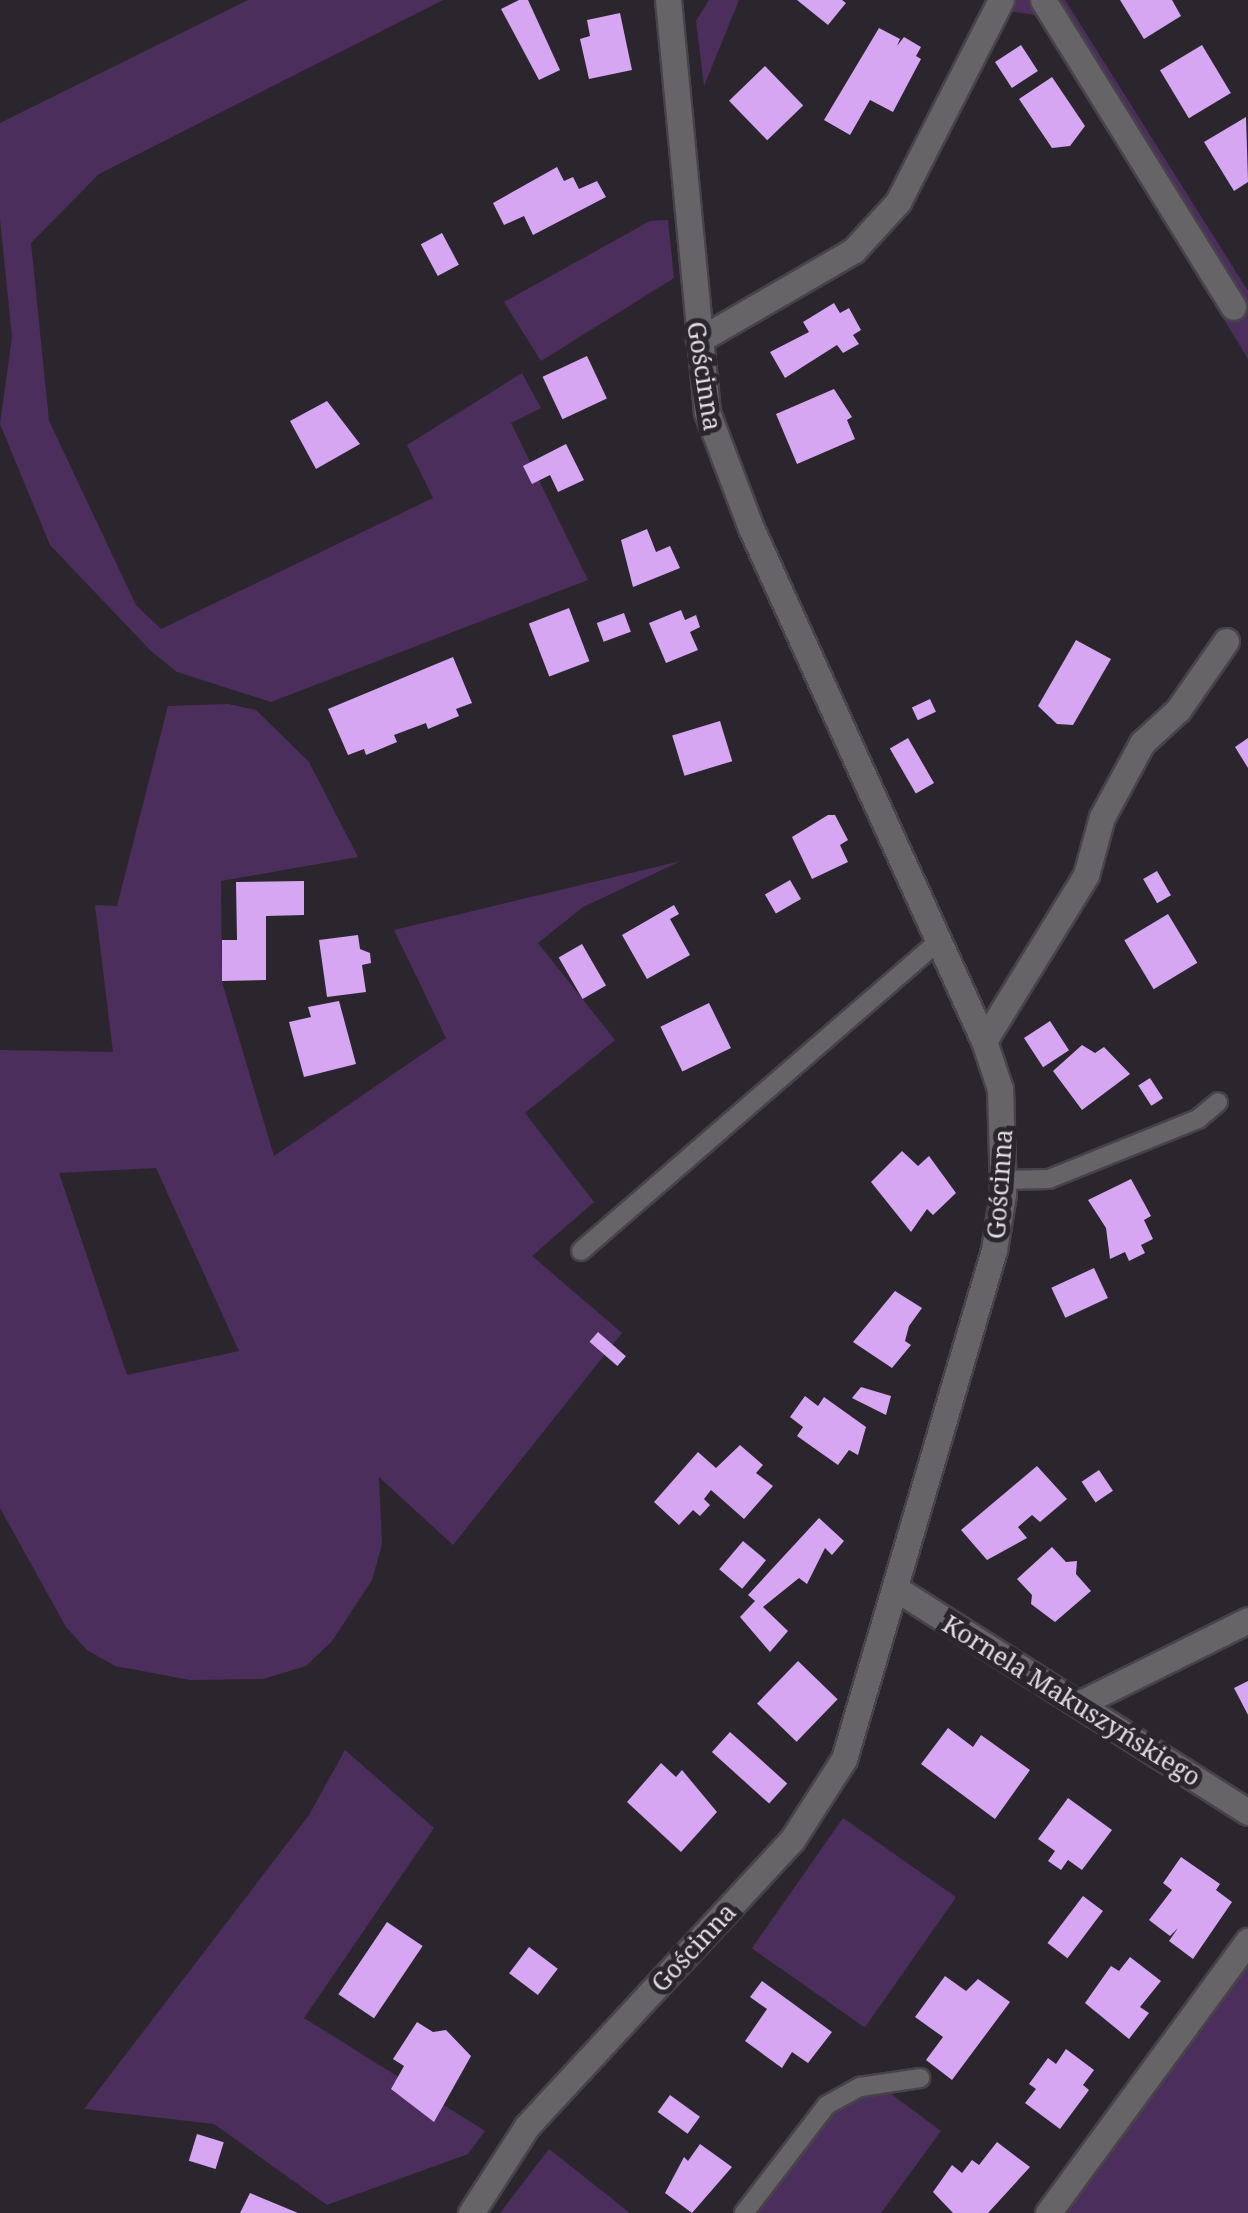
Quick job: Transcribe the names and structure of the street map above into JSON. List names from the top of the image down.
{
  "streets": {
    "street": ["Gościnna", "Kornela Makuszyńskiego"]
  },
  "crossings": [
    ["Gościnna", "Kornela Makuszyńskiego"]
  ]
}
